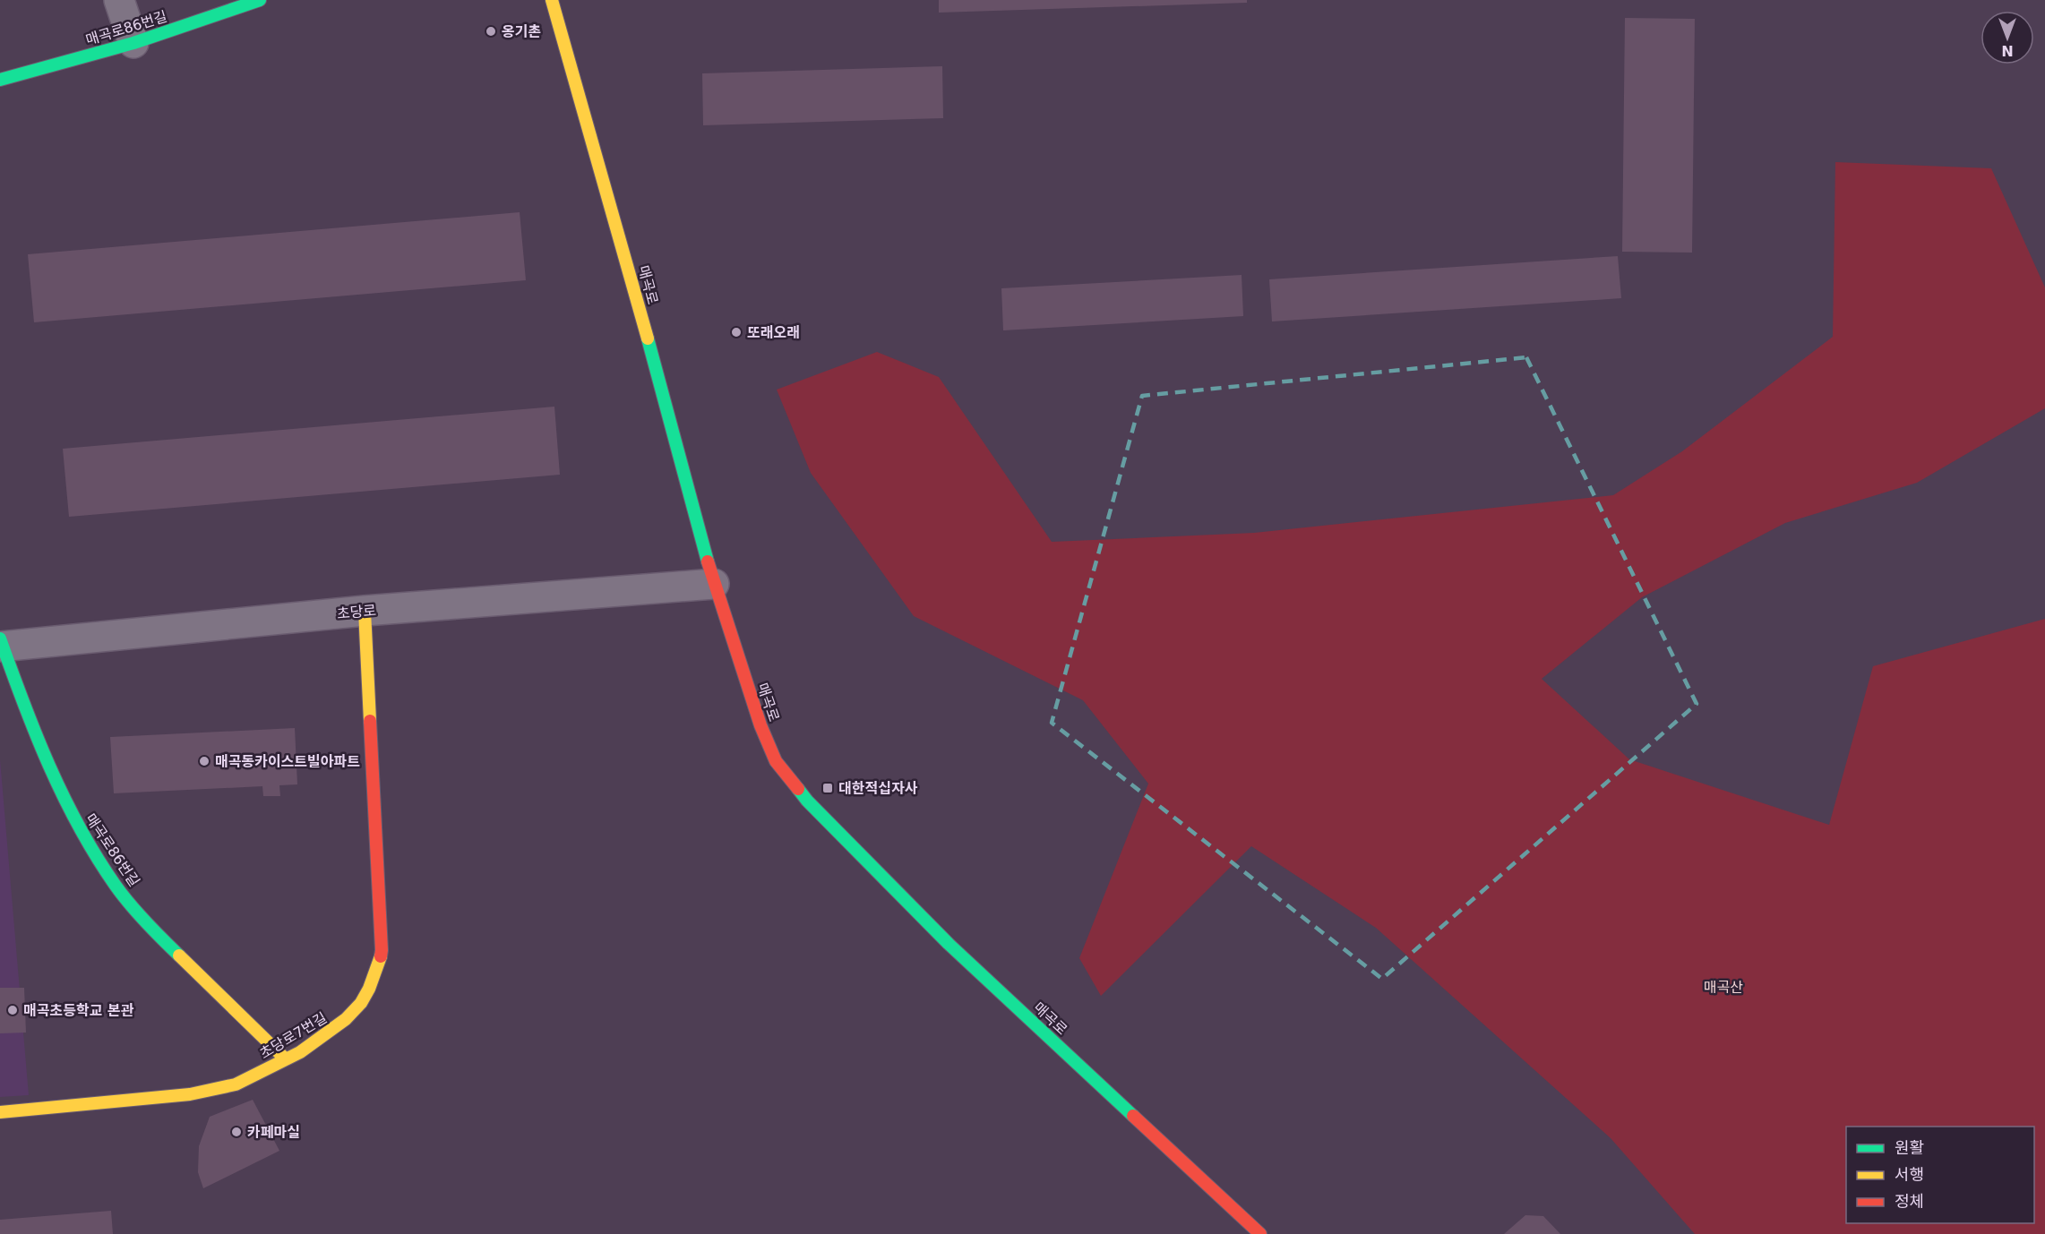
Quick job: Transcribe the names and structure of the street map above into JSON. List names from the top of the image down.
{
  "streets": {
    "street": [
      "매곡로86번길",
      "매곡로",
      "초당로",
      "초당로7번길"
    ]
  },
  "crossings": [
    ["매곡로86번길", "초당로"],
    ["매곡로86번길", "초당로7번길"],
    ["매곡로", "초당로"],
    ["초당로", "초당로7번길"]
  ],
  "parks": ["매곡산"],
  "places": {
    "other": [
      "옹기촌",
      "또래오래",
      "매곡동카이스트빌아파트",
      "매곡초등학교 본관",
      "카페마실"
    ],
    "transit": ["대한적십자사"]
  },
  "legend": ["원활", "서행", "정체"],
  "north": "bottom"
}
